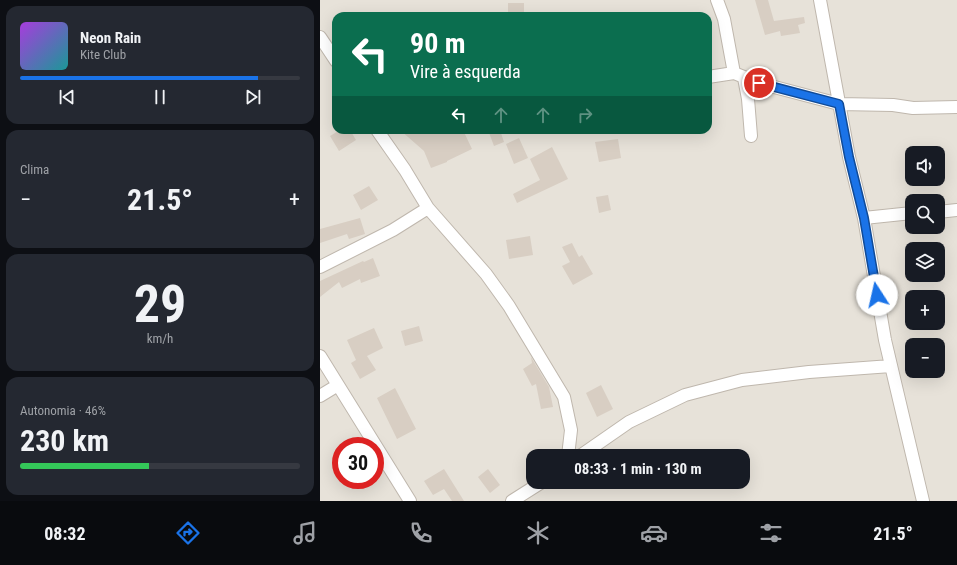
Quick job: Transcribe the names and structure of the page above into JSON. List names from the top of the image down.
{
  "page": {
    "turn": ["90 m", "Vire à esquerda"],
    "song": ["Neon Rain", "Kite Club"],
    "tile": [
      "Clima",
      ["29", "km/h"],
      ["Autonomia · 46%", "230 km"]
    ],
    "map_buttons": ["+", "−"],
    "heat": ["−", "21.5°", "+"],
    "limit": "30",
    "trip": "08:33 · 1 min · 130 m",
    "tabs": ["08:32", "21.5°"]
  }
}
